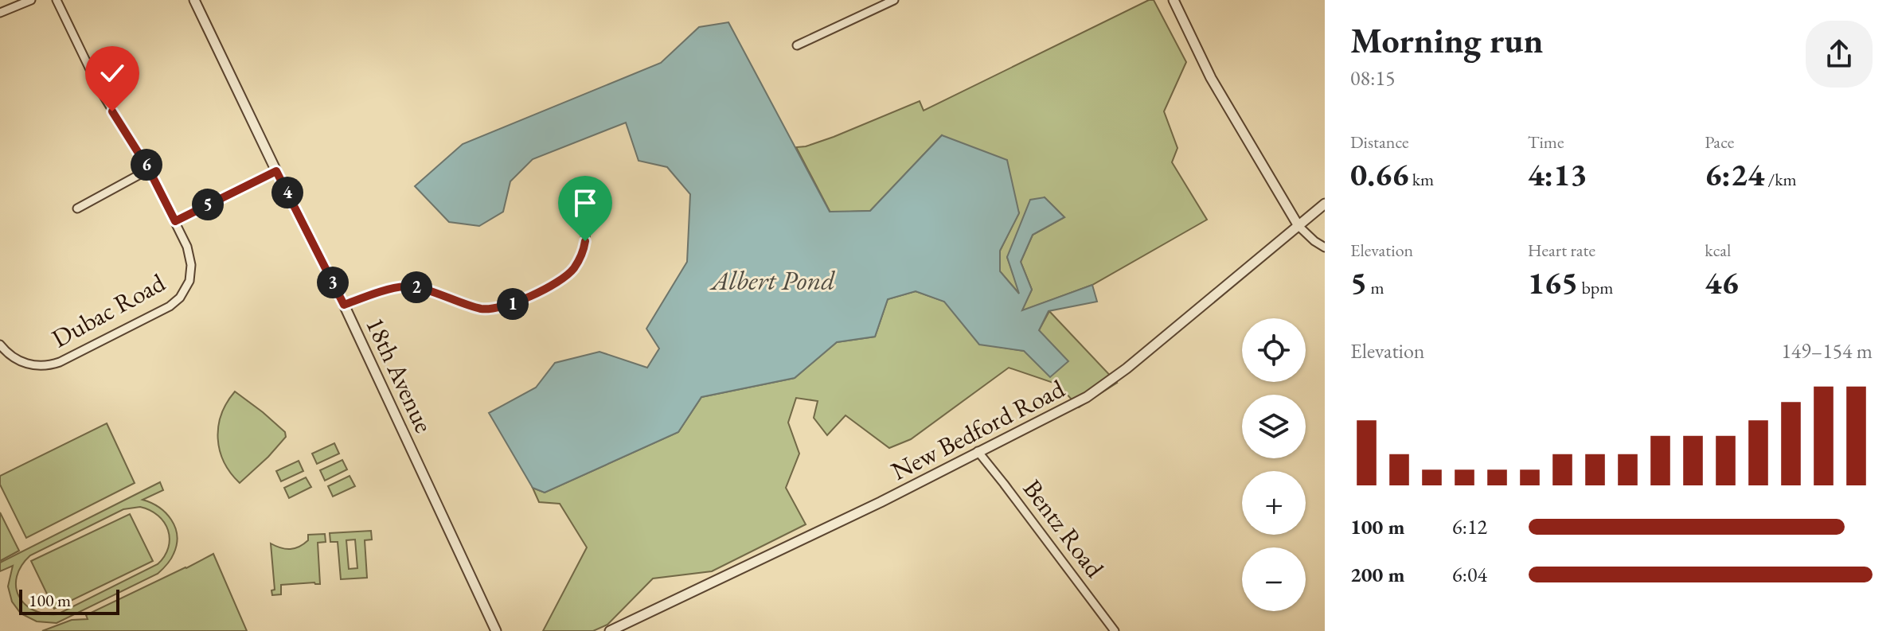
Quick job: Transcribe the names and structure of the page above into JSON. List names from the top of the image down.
{
  "streets": {
    "street": [
      "Dubac Road",
      "18th Avenue",
      "New Bedford Road",
      "Bentz Road"
    ]
  },
  "crossings": [
    ["New Bedford Road", "Bentz Road"]
  ],
  "water": ["Albert Pond"],
  "scale_bar": "100 m",
  "page": {
    "heading": ["Morning run", "08:15"],
    "stats": [
      ["Distance", "0.66 km"],
      ["Time", "4:13"],
      ["Pace", "6:24 /km"],
      ["Elevation", "5 m"],
      ["Heart rate", "165 bpm"],
      ["kcal", "46"]
    ],
    "pins": [
      "6",
      "4",
      "5",
      "3",
      "2",
      "1"
    ],
    "map_buttons": ["+", "−"],
    "chart": ["Elevation", "149–154 m"],
    "list": [
      {
        "name": "100 m",
        "note": "6:12"
      },
      {
        "name": "200 m",
        "note": "6:04"
      }
    ],
    "scale": "100 m"
  }
}
